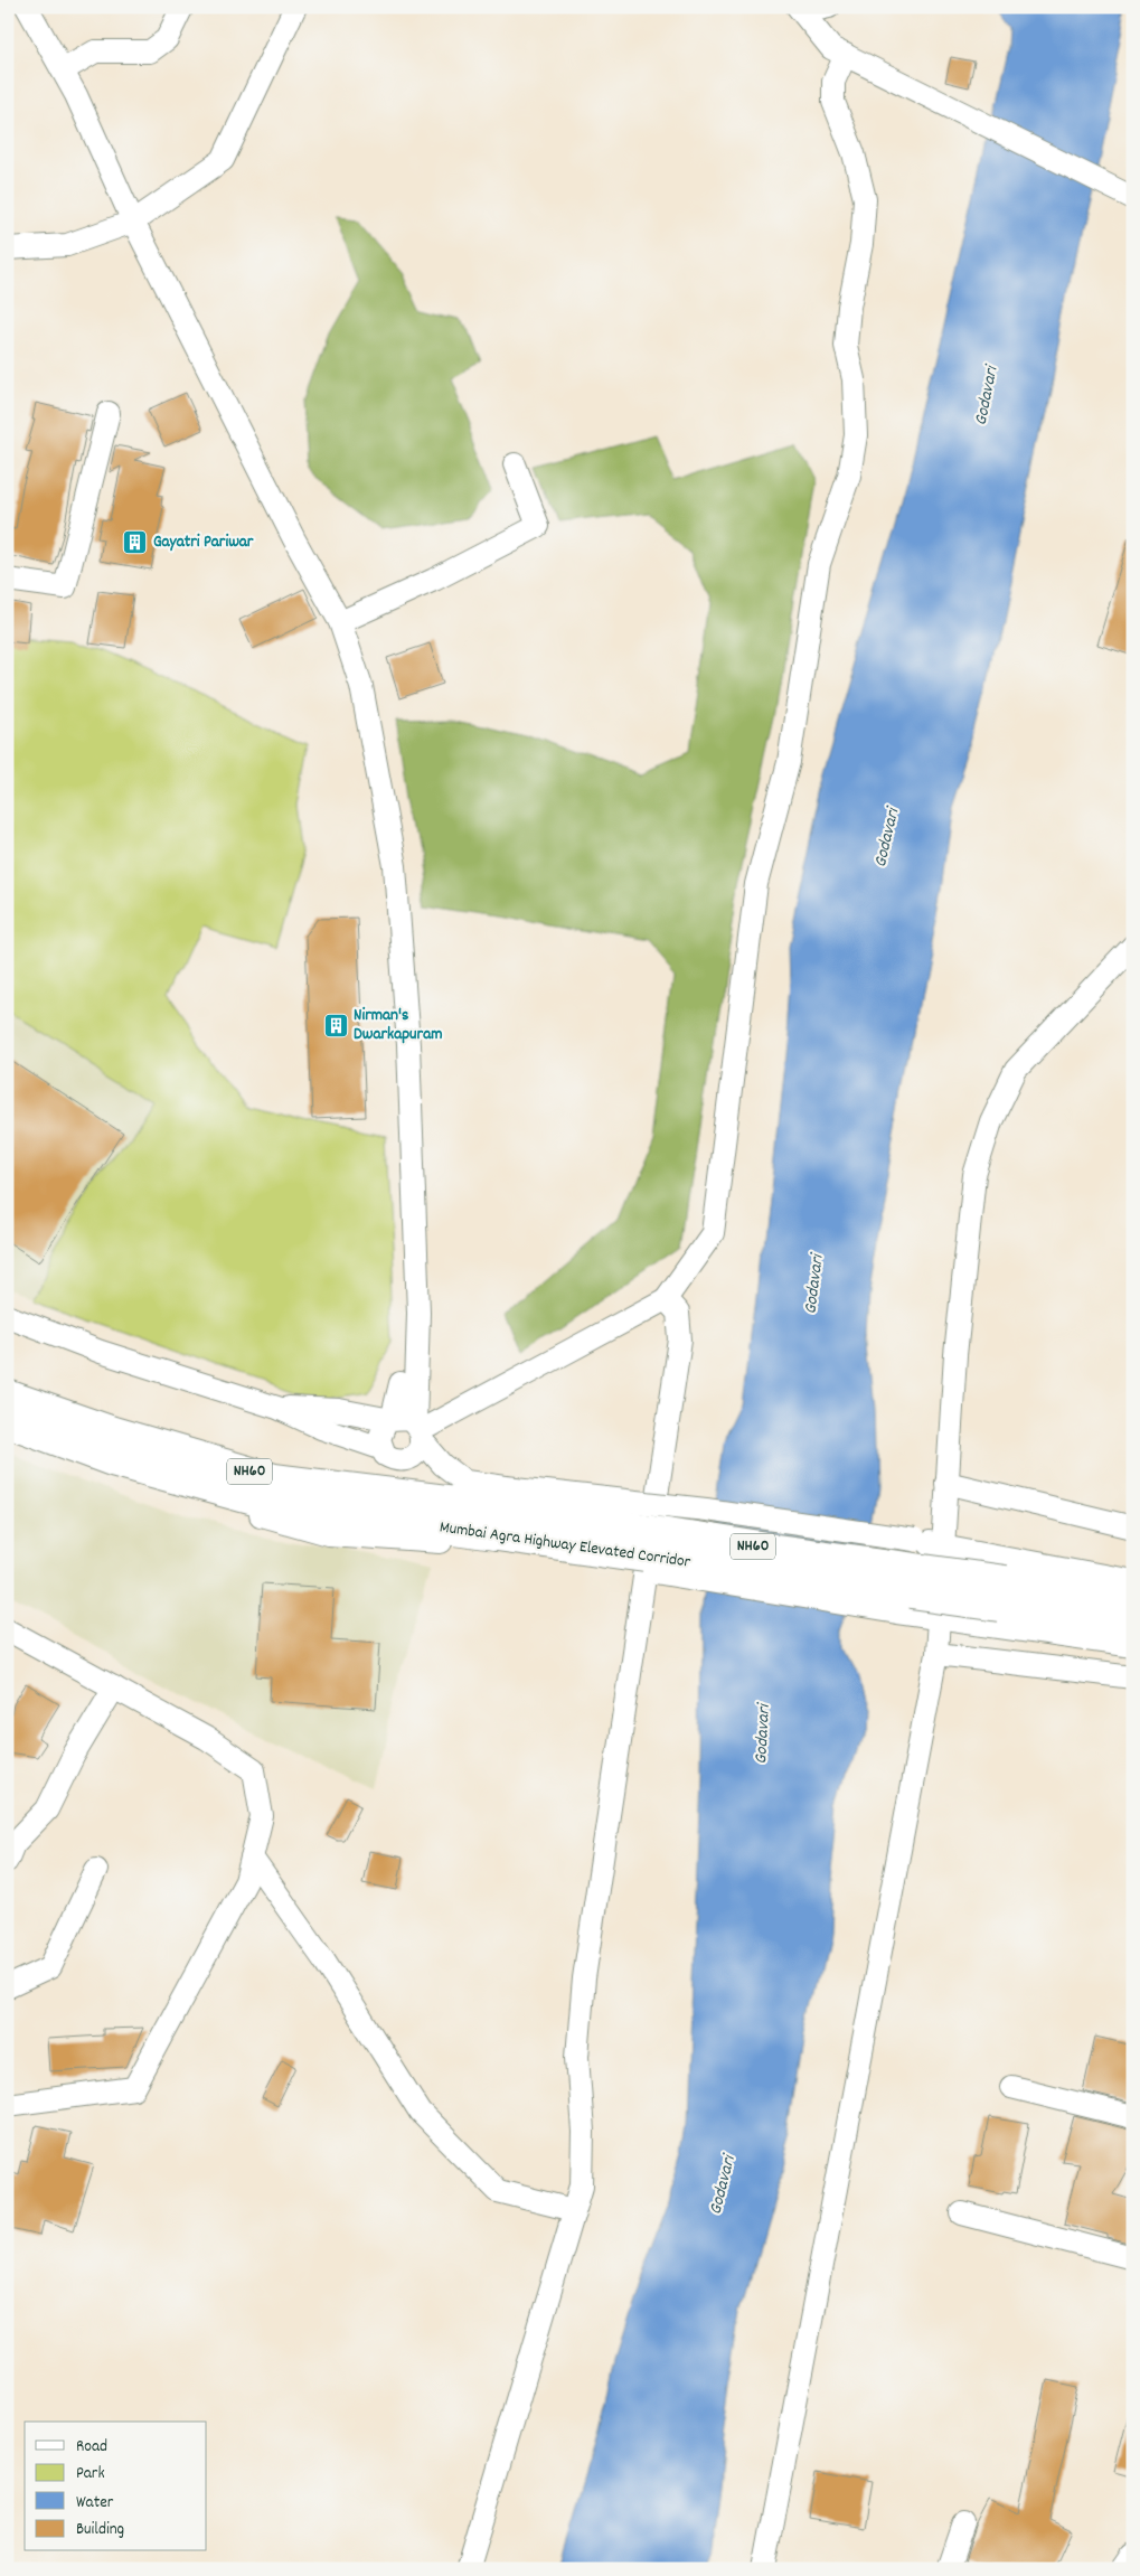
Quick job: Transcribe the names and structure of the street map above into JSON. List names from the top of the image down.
{
  "streets": {
    "highway": ["NH60", "Mumbai Agra Highway Elevated Corridor"]
  },
  "water": ["Godavari"],
  "places": {
    "building": ["Gayatri Pariwar", "Nirman's Dwarkapuram"]
  },
  "legend": [
    "Road",
    "Park",
    "Water",
    "Building"
  ]
}
